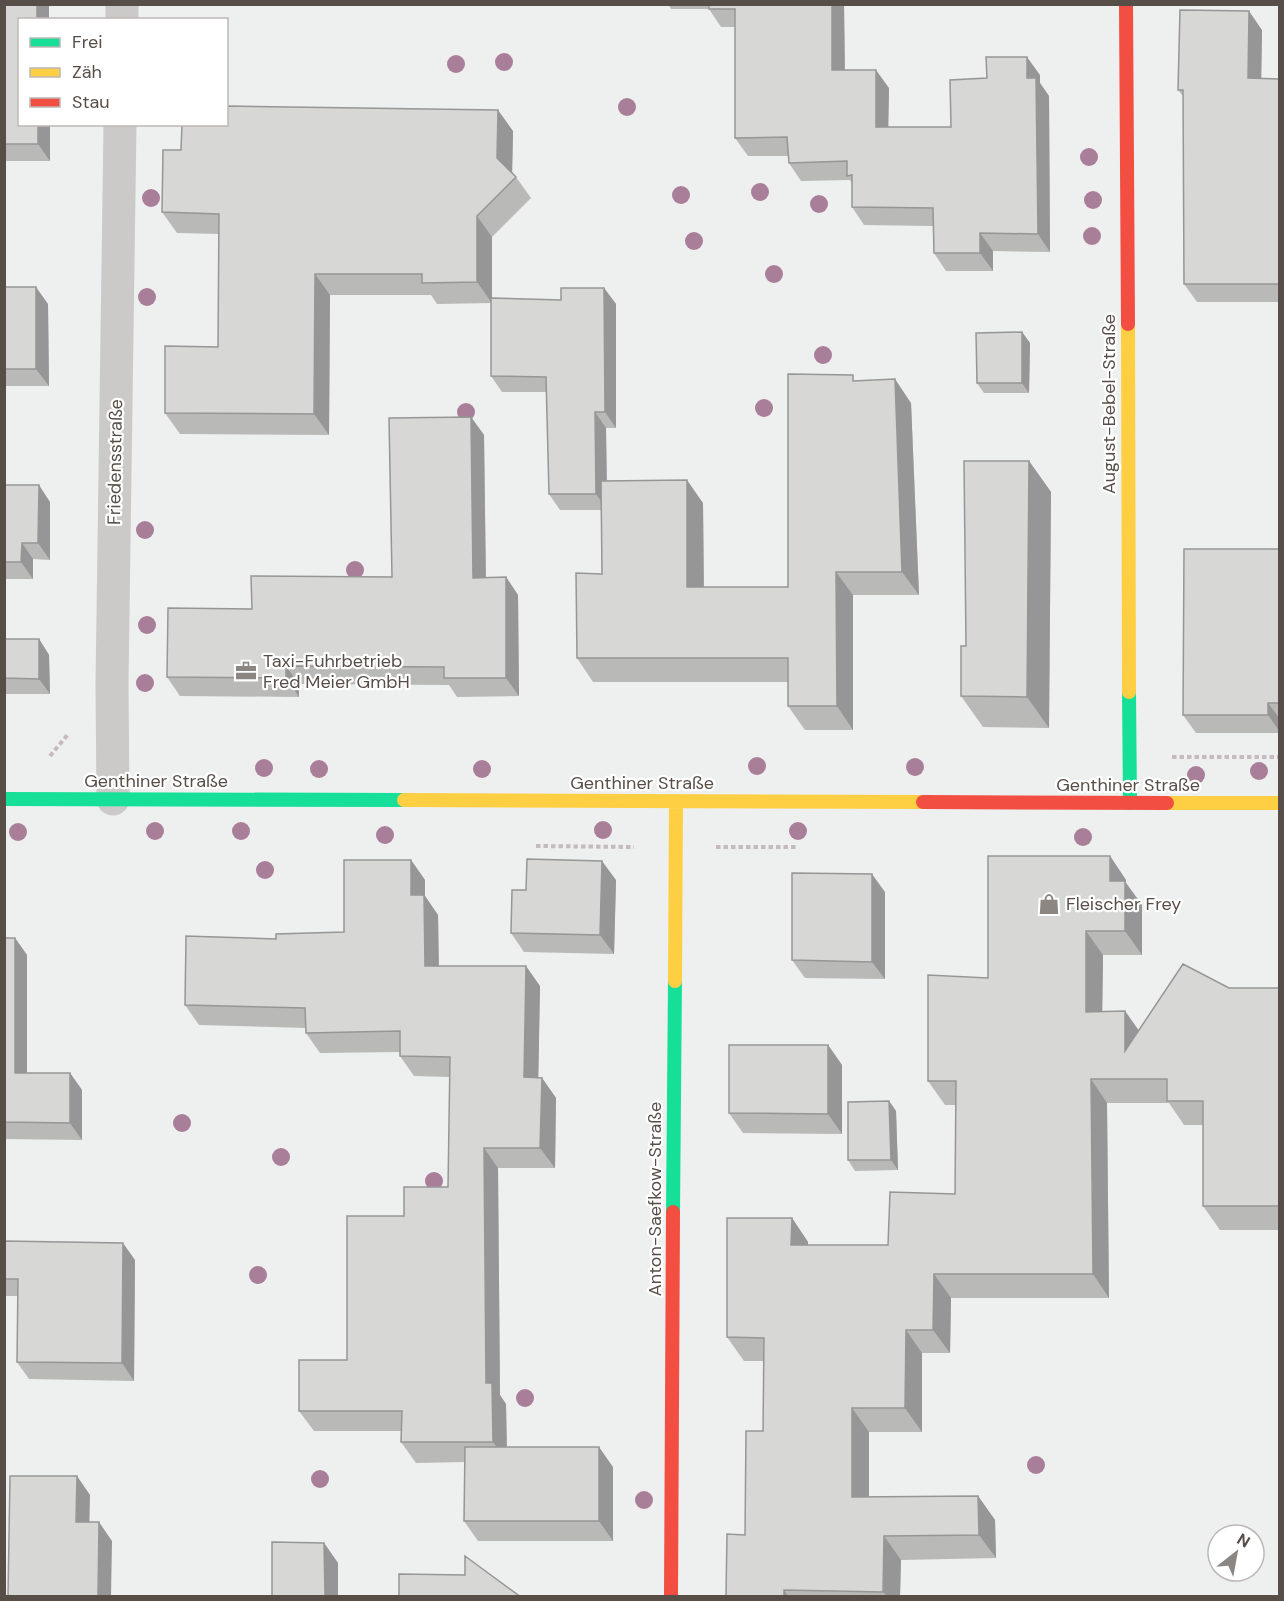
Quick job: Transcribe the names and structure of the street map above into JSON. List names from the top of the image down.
{
  "streets": {
    "street": [
      "August-Bebel-Straße",
      "Friedensstraße",
      "Genthiner Straße",
      "Anton-Saefkow-Straße"
    ]
  },
  "crossings": [
    ["August-Bebel-Straße", "Genthiner Straße"],
    ["Friedensstraße", "Genthiner Straße"],
    ["Genthiner Straße", "Anton-Saefkow-Straße"]
  ],
  "places": {
    "office": ["Taxi-Fuhrbetrieb Fred Meier GmbH"],
    "shop": ["Fleischer Frey"]
  },
  "legend": ["Frei", "Zäh", "Stau"],
  "north": "top right"
}
